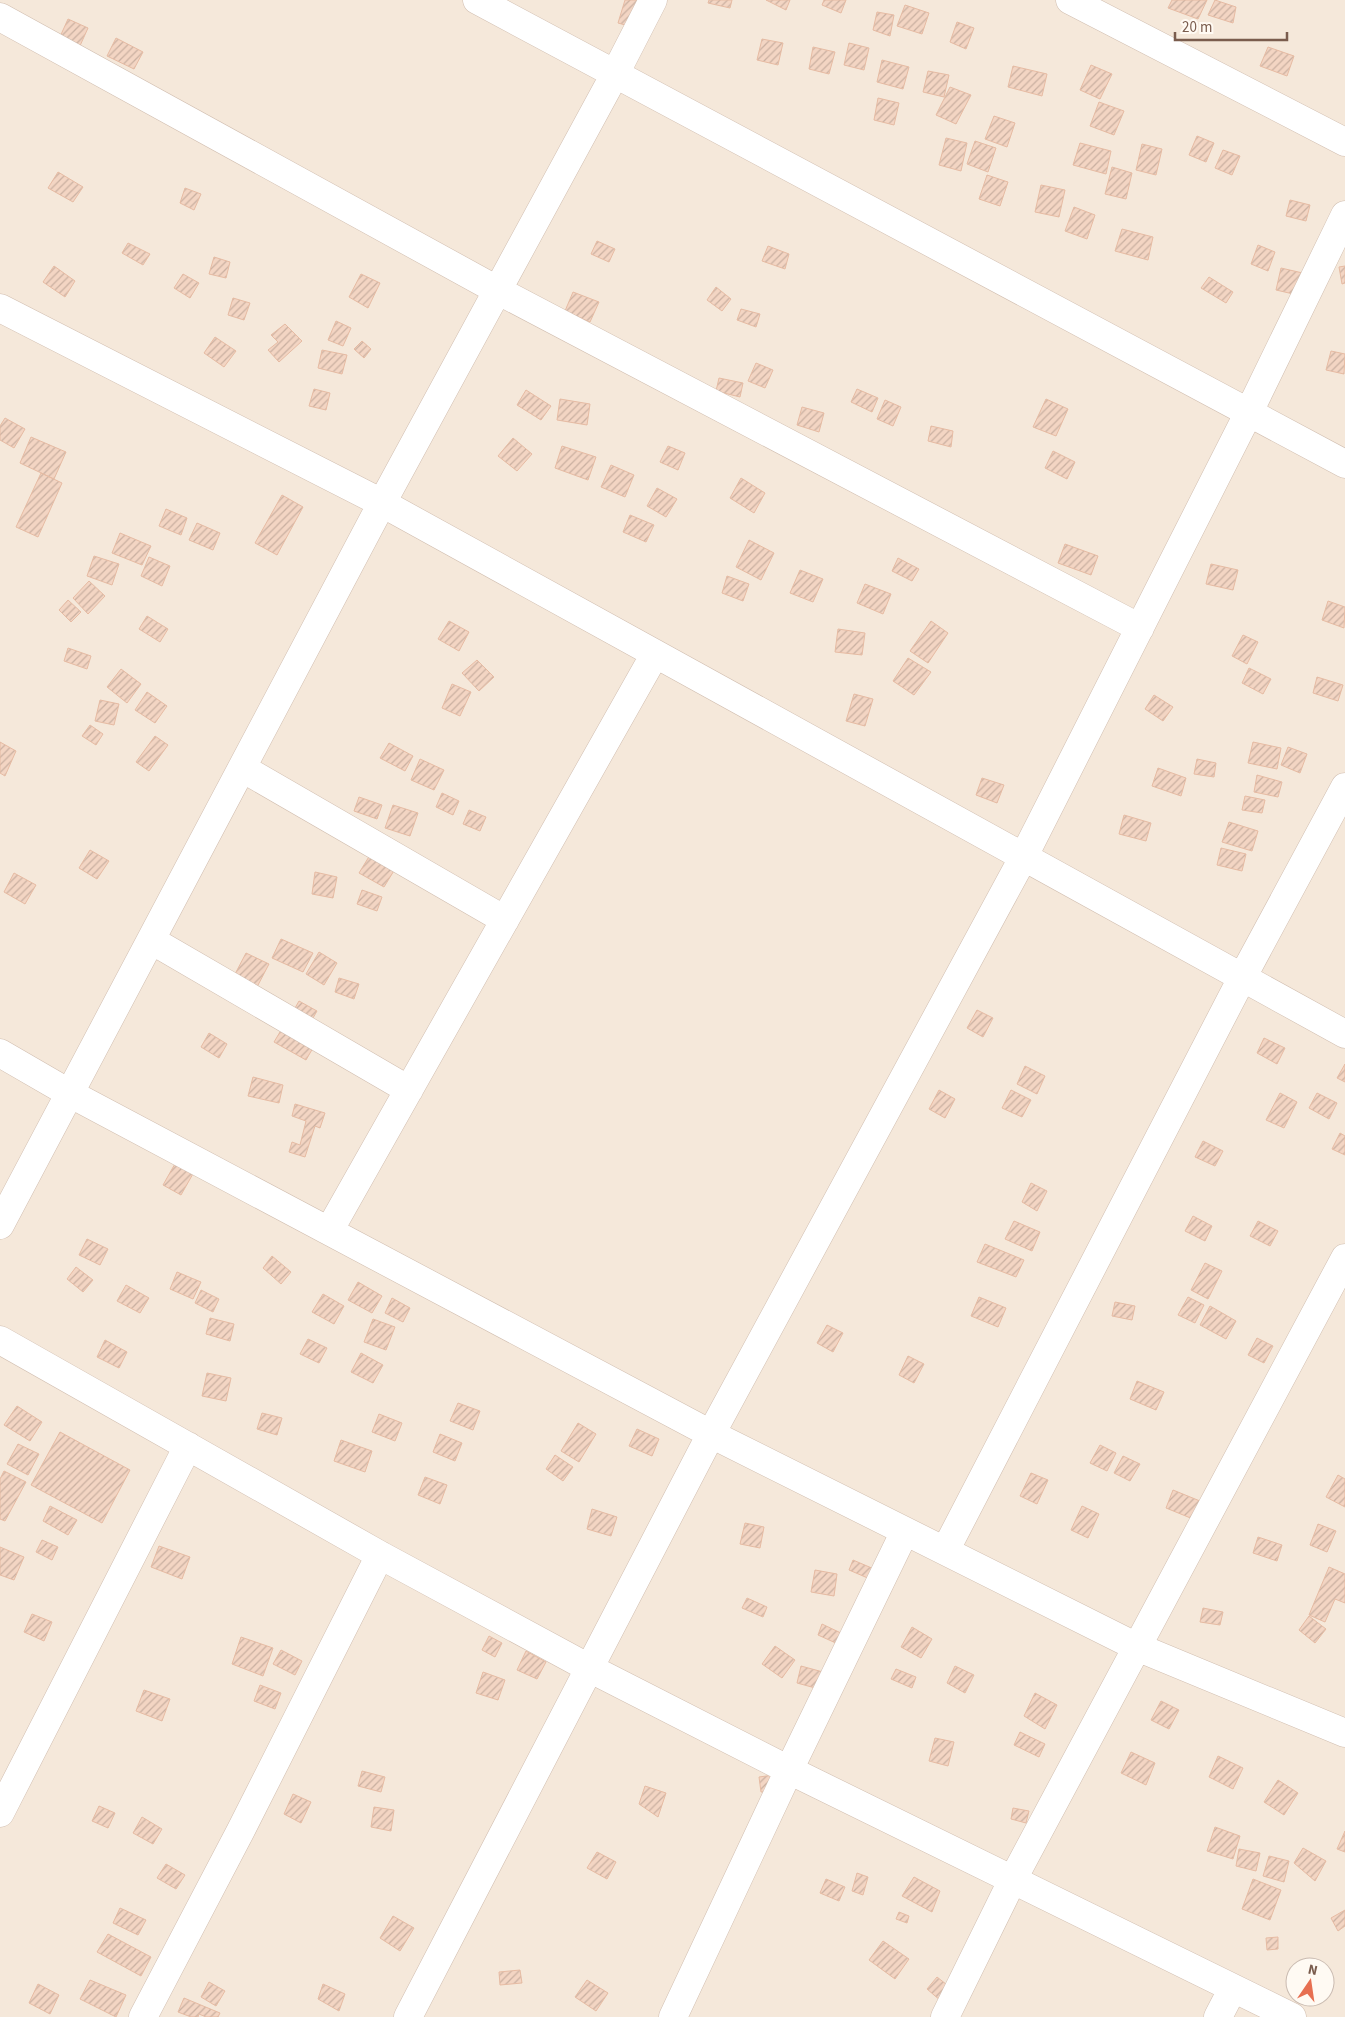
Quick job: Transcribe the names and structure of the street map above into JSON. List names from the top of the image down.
{
  "scale_bar": "20 m",
  "north": "top"
}
